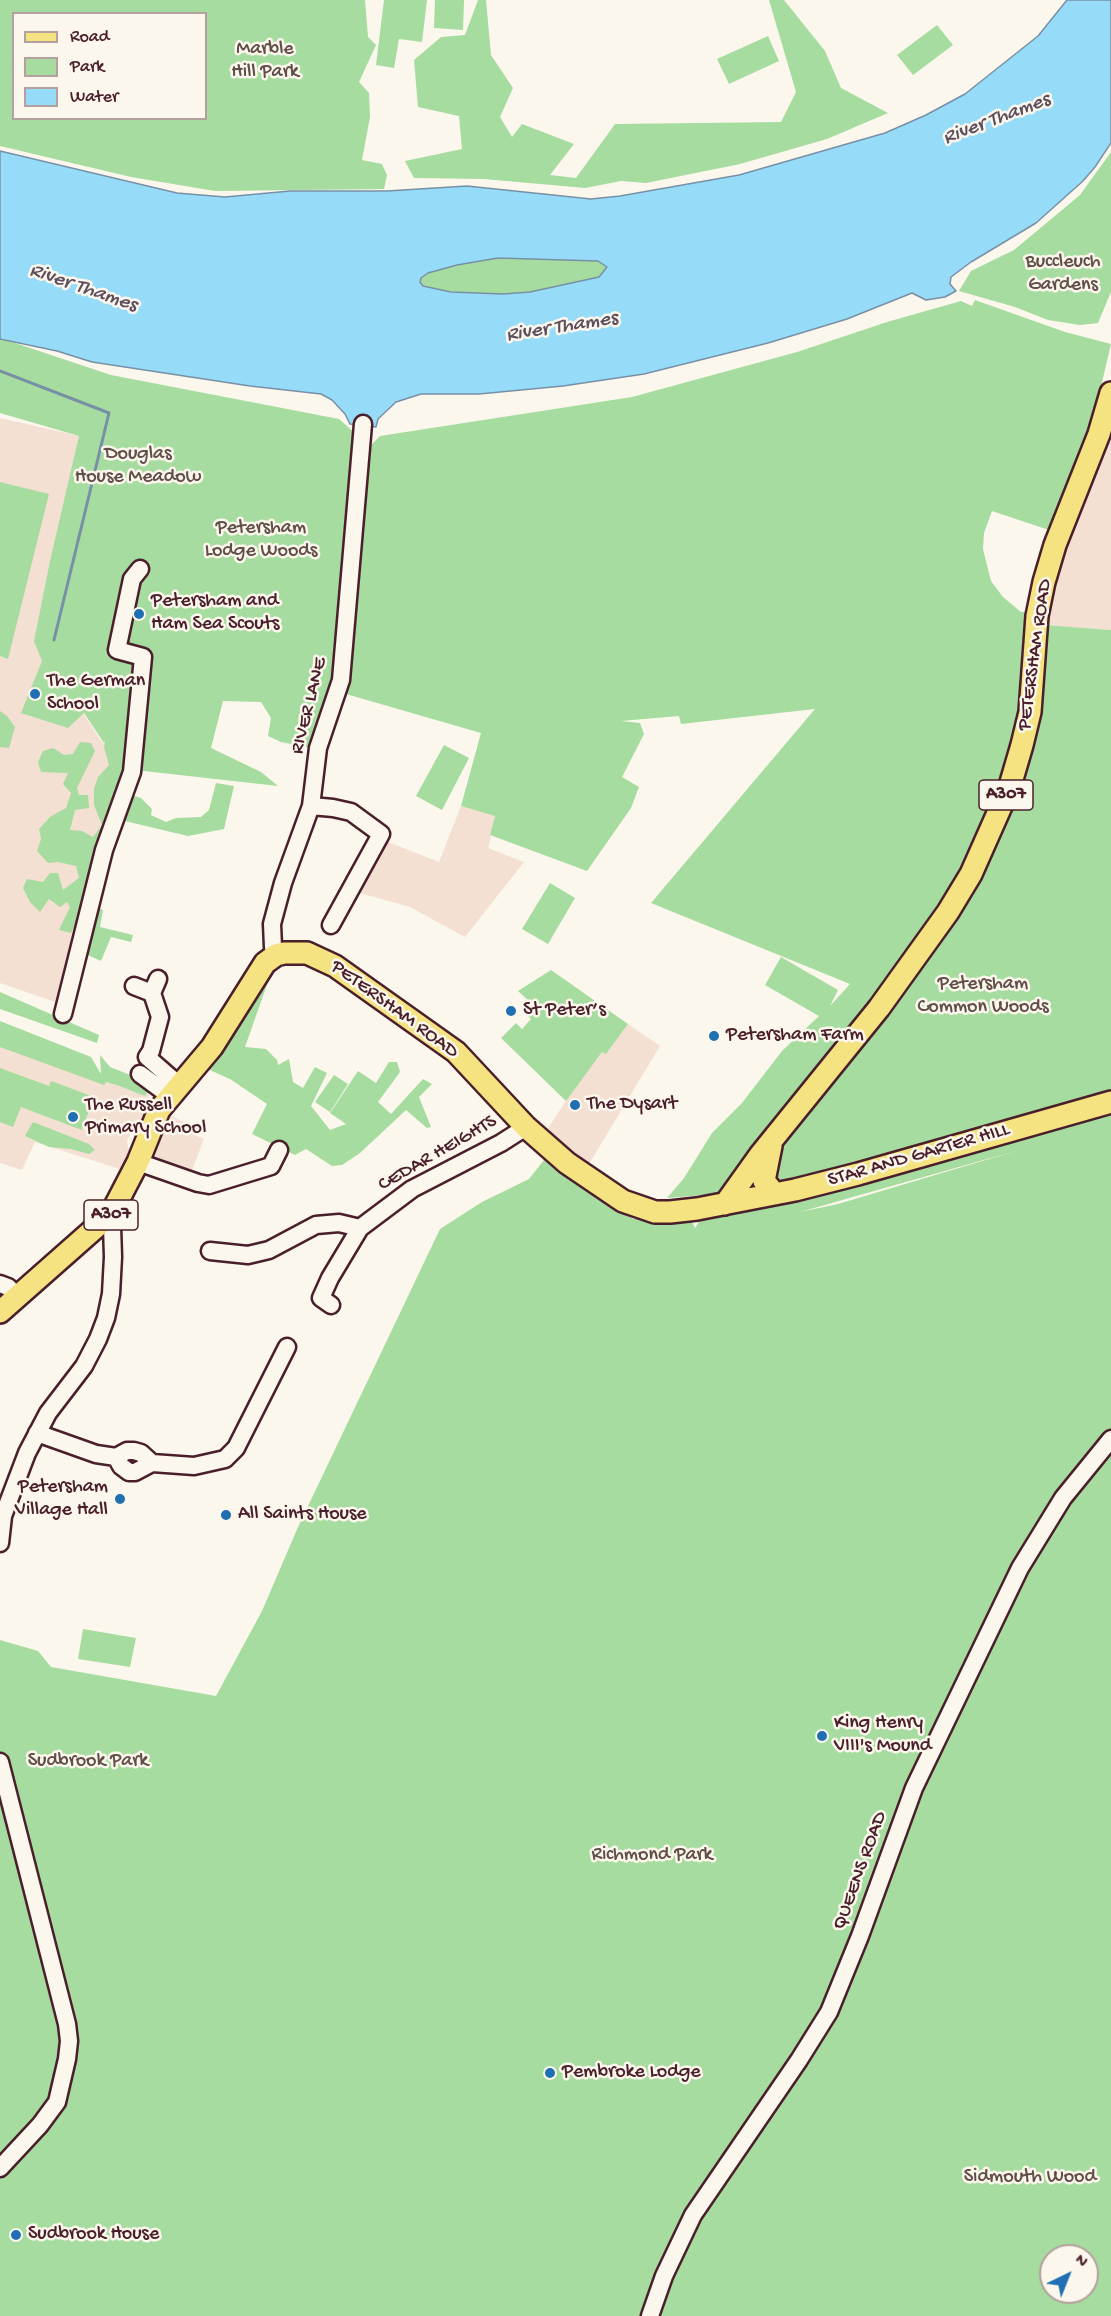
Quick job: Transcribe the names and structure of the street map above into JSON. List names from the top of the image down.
{
  "streets": {
    "main road": ["PETERSHAM ROAD", "A307", "STAR AND GARTER HILL"],
    "street": ["RIVER LANE", "CEDAR HEIGHTS", "QUEENS ROAD"]
  },
  "crossings": [
    ["PETERSHAM ROAD", "RIVER LANE"],
    ["PETERSHAM ROAD", "A307"],
    ["PETERSHAM ROAD", "CEDAR HEIGHTS"],
    ["PETERSHAM ROAD", "STAR AND GARTER HILL"],
    ["RIVER LANE", "A307"]
  ],
  "water": ["River Thames"],
  "parks": [
    "Marble Hill Park",
    "Buccleuch Gardens",
    "Douglas House Meadow",
    "Petersham Lodge Woods",
    "Petersham Common Woods",
    "Sudbrook Park",
    "Richmond Park",
    "Sidmouth Wood"
  ],
  "places": [
    "Petersham and Ham Sea Scouts",
    "The German School",
    "St Peter’s",
    "Petersham Farm",
    "The Dysart",
    "The Russell Primary School",
    "Petersham Village Hall",
    "All Saints House",
    "King Henry VIII's Mound",
    "Pembroke Lodge",
    "Sudbrook House"
  ],
  "legend": ["Road", "Park", "Water"],
  "north": "top right"
}
